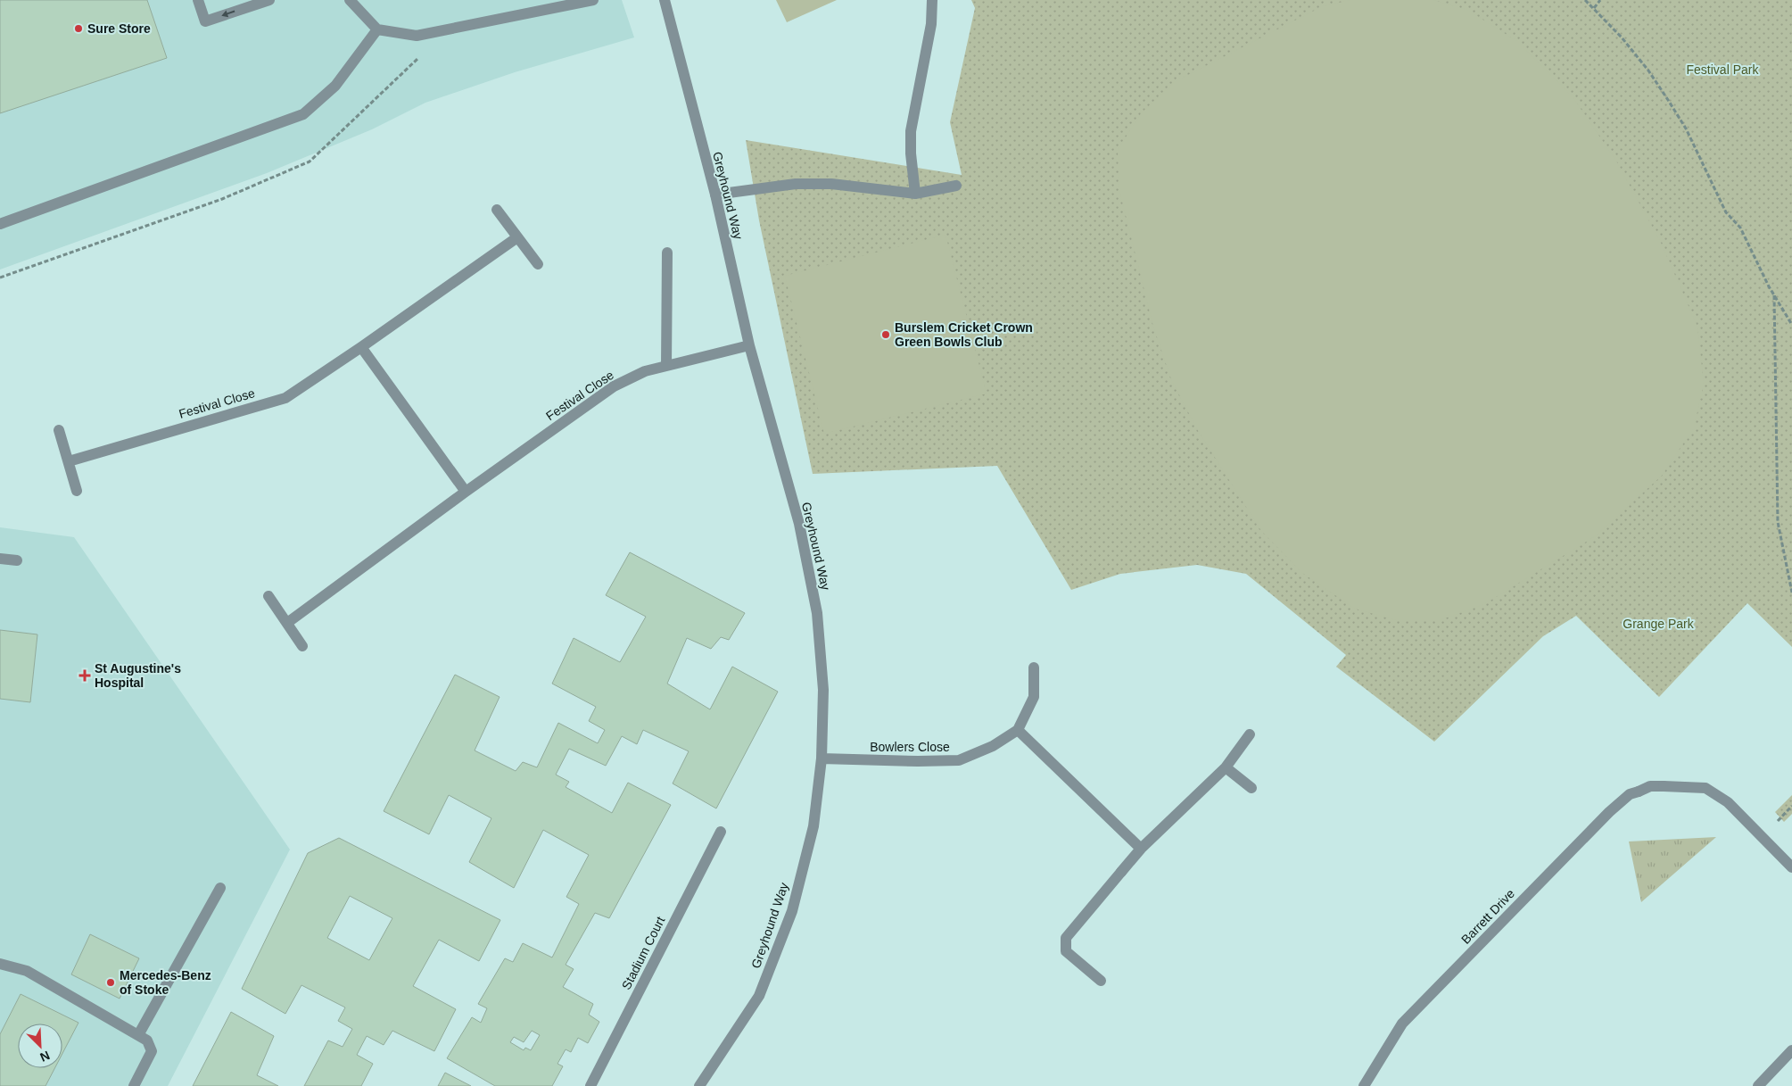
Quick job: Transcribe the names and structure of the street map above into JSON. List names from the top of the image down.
{
  "streets": {
    "street": [
      "Greyhound Way",
      "Festival Close",
      "Bowlers Close",
      "Barrett Drive",
      "Stadium Court"
    ]
  },
  "crossings": [
    ["Greyhound Way", "Festival Close"],
    ["Greyhound Way", "Bowlers Close"]
  ],
  "parks": ["Festival Park", "Grange Park"],
  "places": {
    "other": ["Sure Store", "Burslem Cricket Crown Green Bowls Club", "Mercedes-Benz of Stoke"],
    "health": ["St Augustine's Hospital"]
  },
  "north": "bottom right"
}
